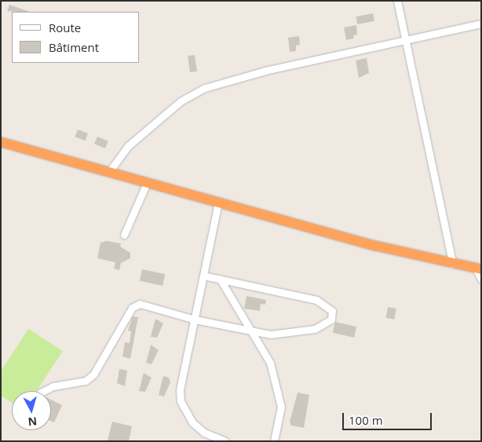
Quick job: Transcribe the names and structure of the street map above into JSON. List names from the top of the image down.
{
  "legend": ["Route", "Bâtiment"],
  "scale_bar": "100 m",
  "north": "bottom"
}
